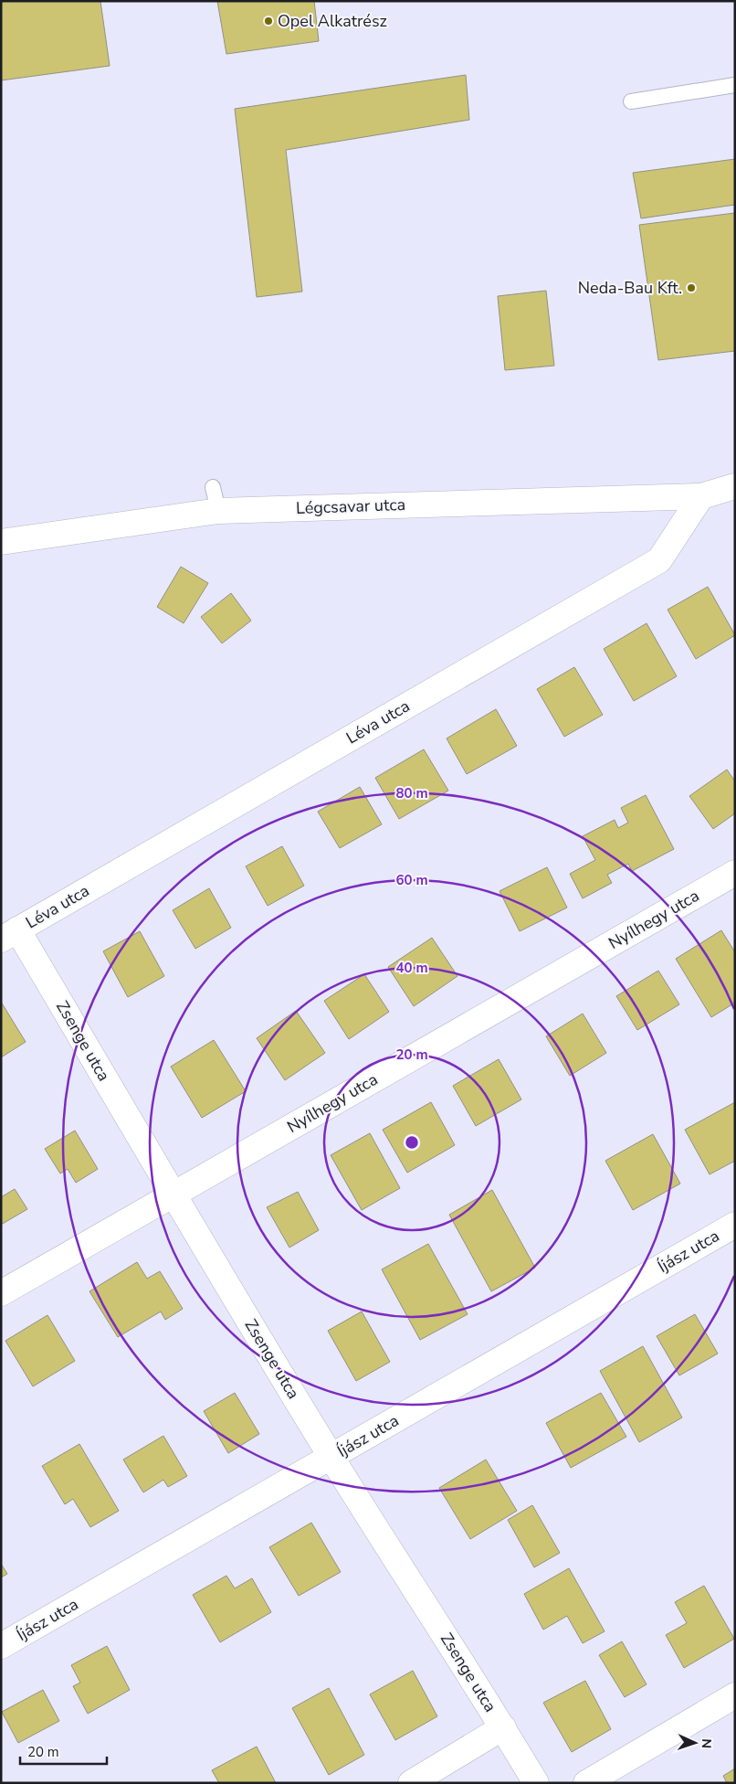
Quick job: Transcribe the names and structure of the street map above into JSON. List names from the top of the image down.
{
  "streets": {
    "street": [
      "Légcsavar utca",
      "Léva utca",
      "Nyílhegy utca",
      "Zsenge utca",
      "Íjász utca"
    ]
  },
  "crossings": [
    ["Légcsavar utca", "Léva utca"],
    ["Léva utca", "Zsenge utca"],
    ["Nyílhegy utca", "Zsenge utca"],
    ["Zsenge utca", "Íjász utca"]
  ],
  "places": ["Opel Alkatrész", "Neda-Bau Kft."],
  "scale_bar": "20 m",
  "north": "right",
  "rings": [
    "80 m",
    "60 m",
    "40 m",
    "20 m"
  ]
}
